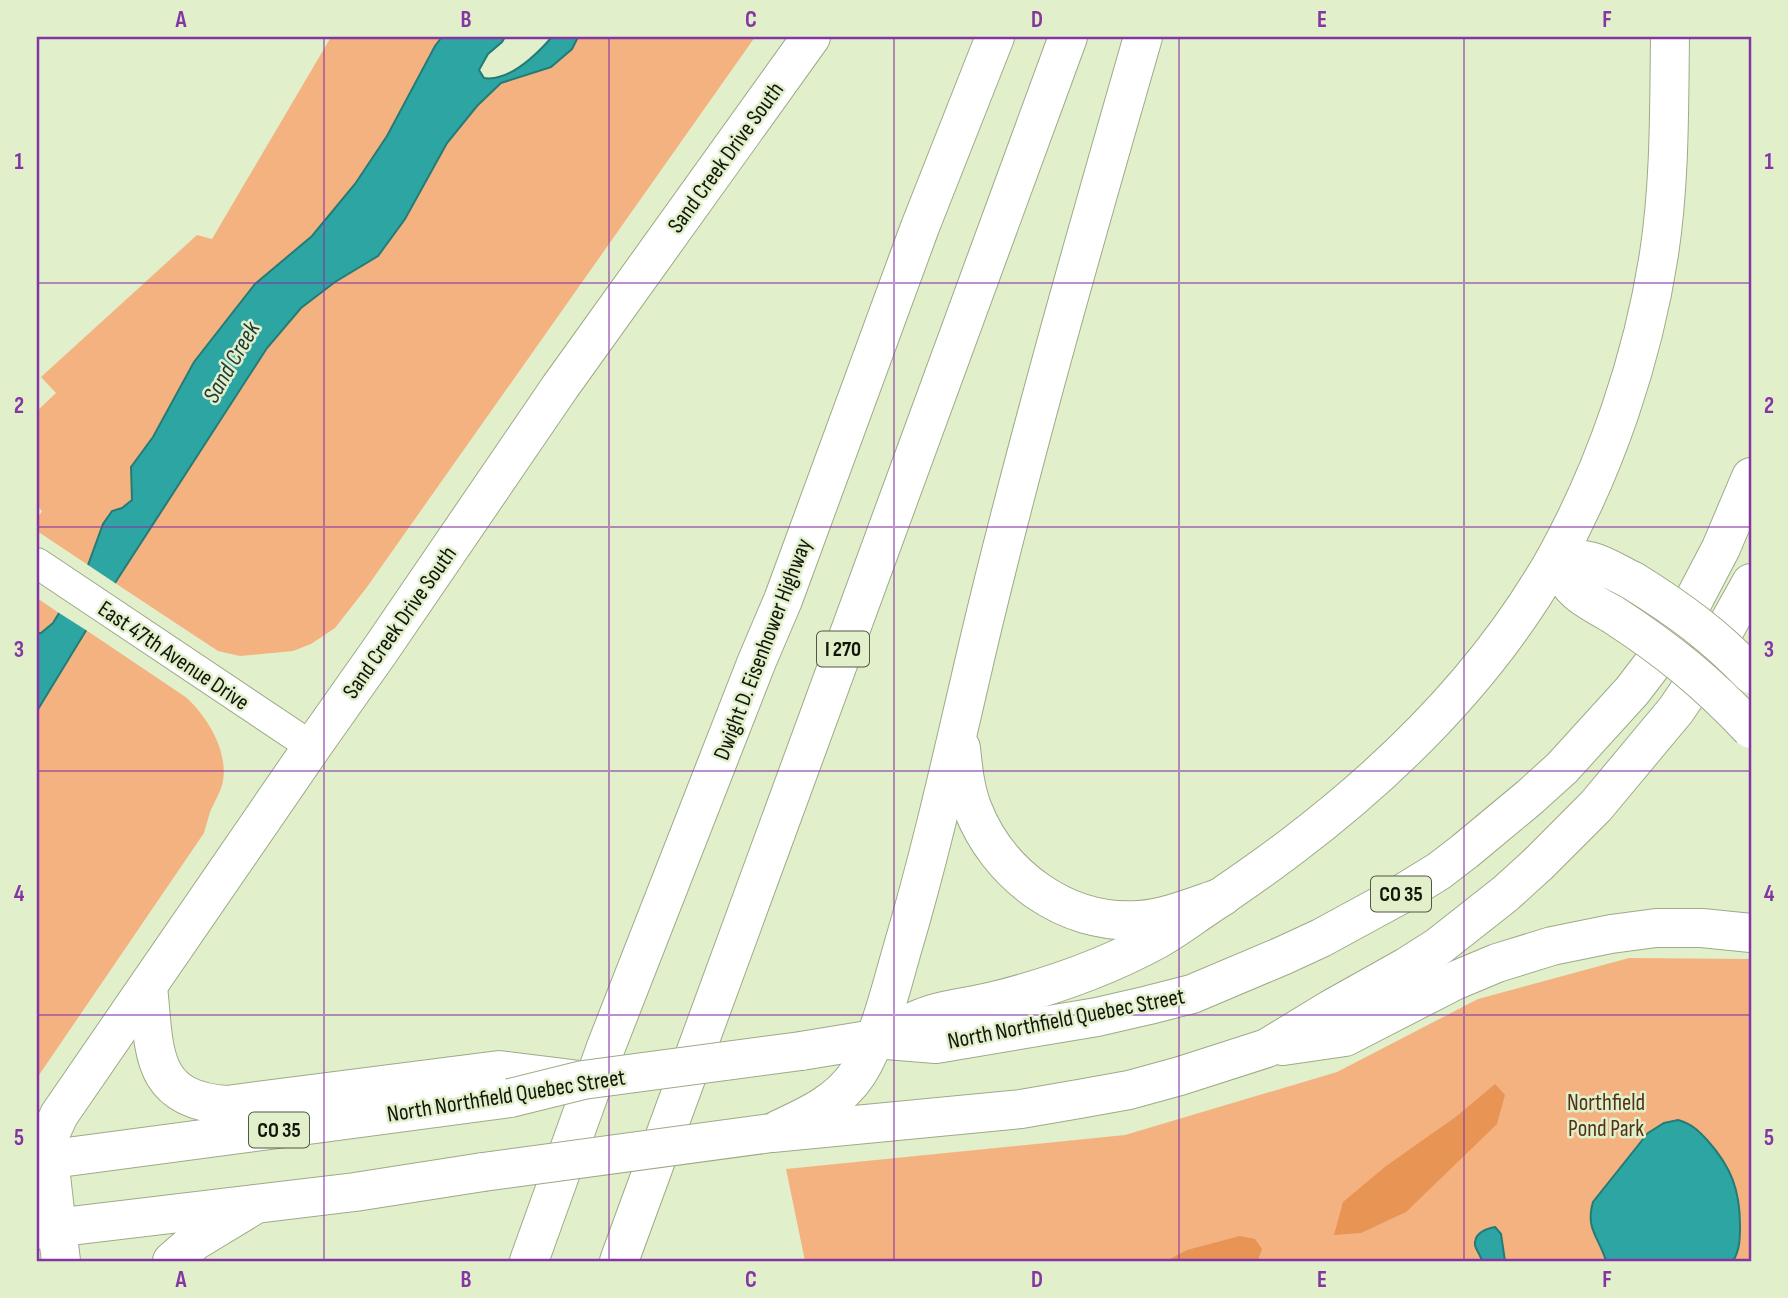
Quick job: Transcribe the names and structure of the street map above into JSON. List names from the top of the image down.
{
  "streets": {
    "main road": [
      "Sand Creek Drive South",
      "Dwight D. Eisenhower Highway",
      "I 270",
      "CO 35",
      "North Northfield Quebec Street"
    ],
    "street": ["East 47th Avenue Drive"]
  },
  "crossings": [
    ["Sand Creek Drive South", "East 47th Avenue Drive"],
    ["Sand Creek Drive South", "CO 35"],
    ["Sand Creek Drive South", "North Northfield Quebec Street"]
  ],
  "water": ["Sand Creek"],
  "parks": ["Northfield Pond Park"],
  "grid": {
    "columns": [
      "A",
      "B",
      "C",
      "D",
      "E",
      "F"
    ],
    "rows": [
      "1",
      "2",
      "3",
      "4",
      "5"
    ]
  }
}
